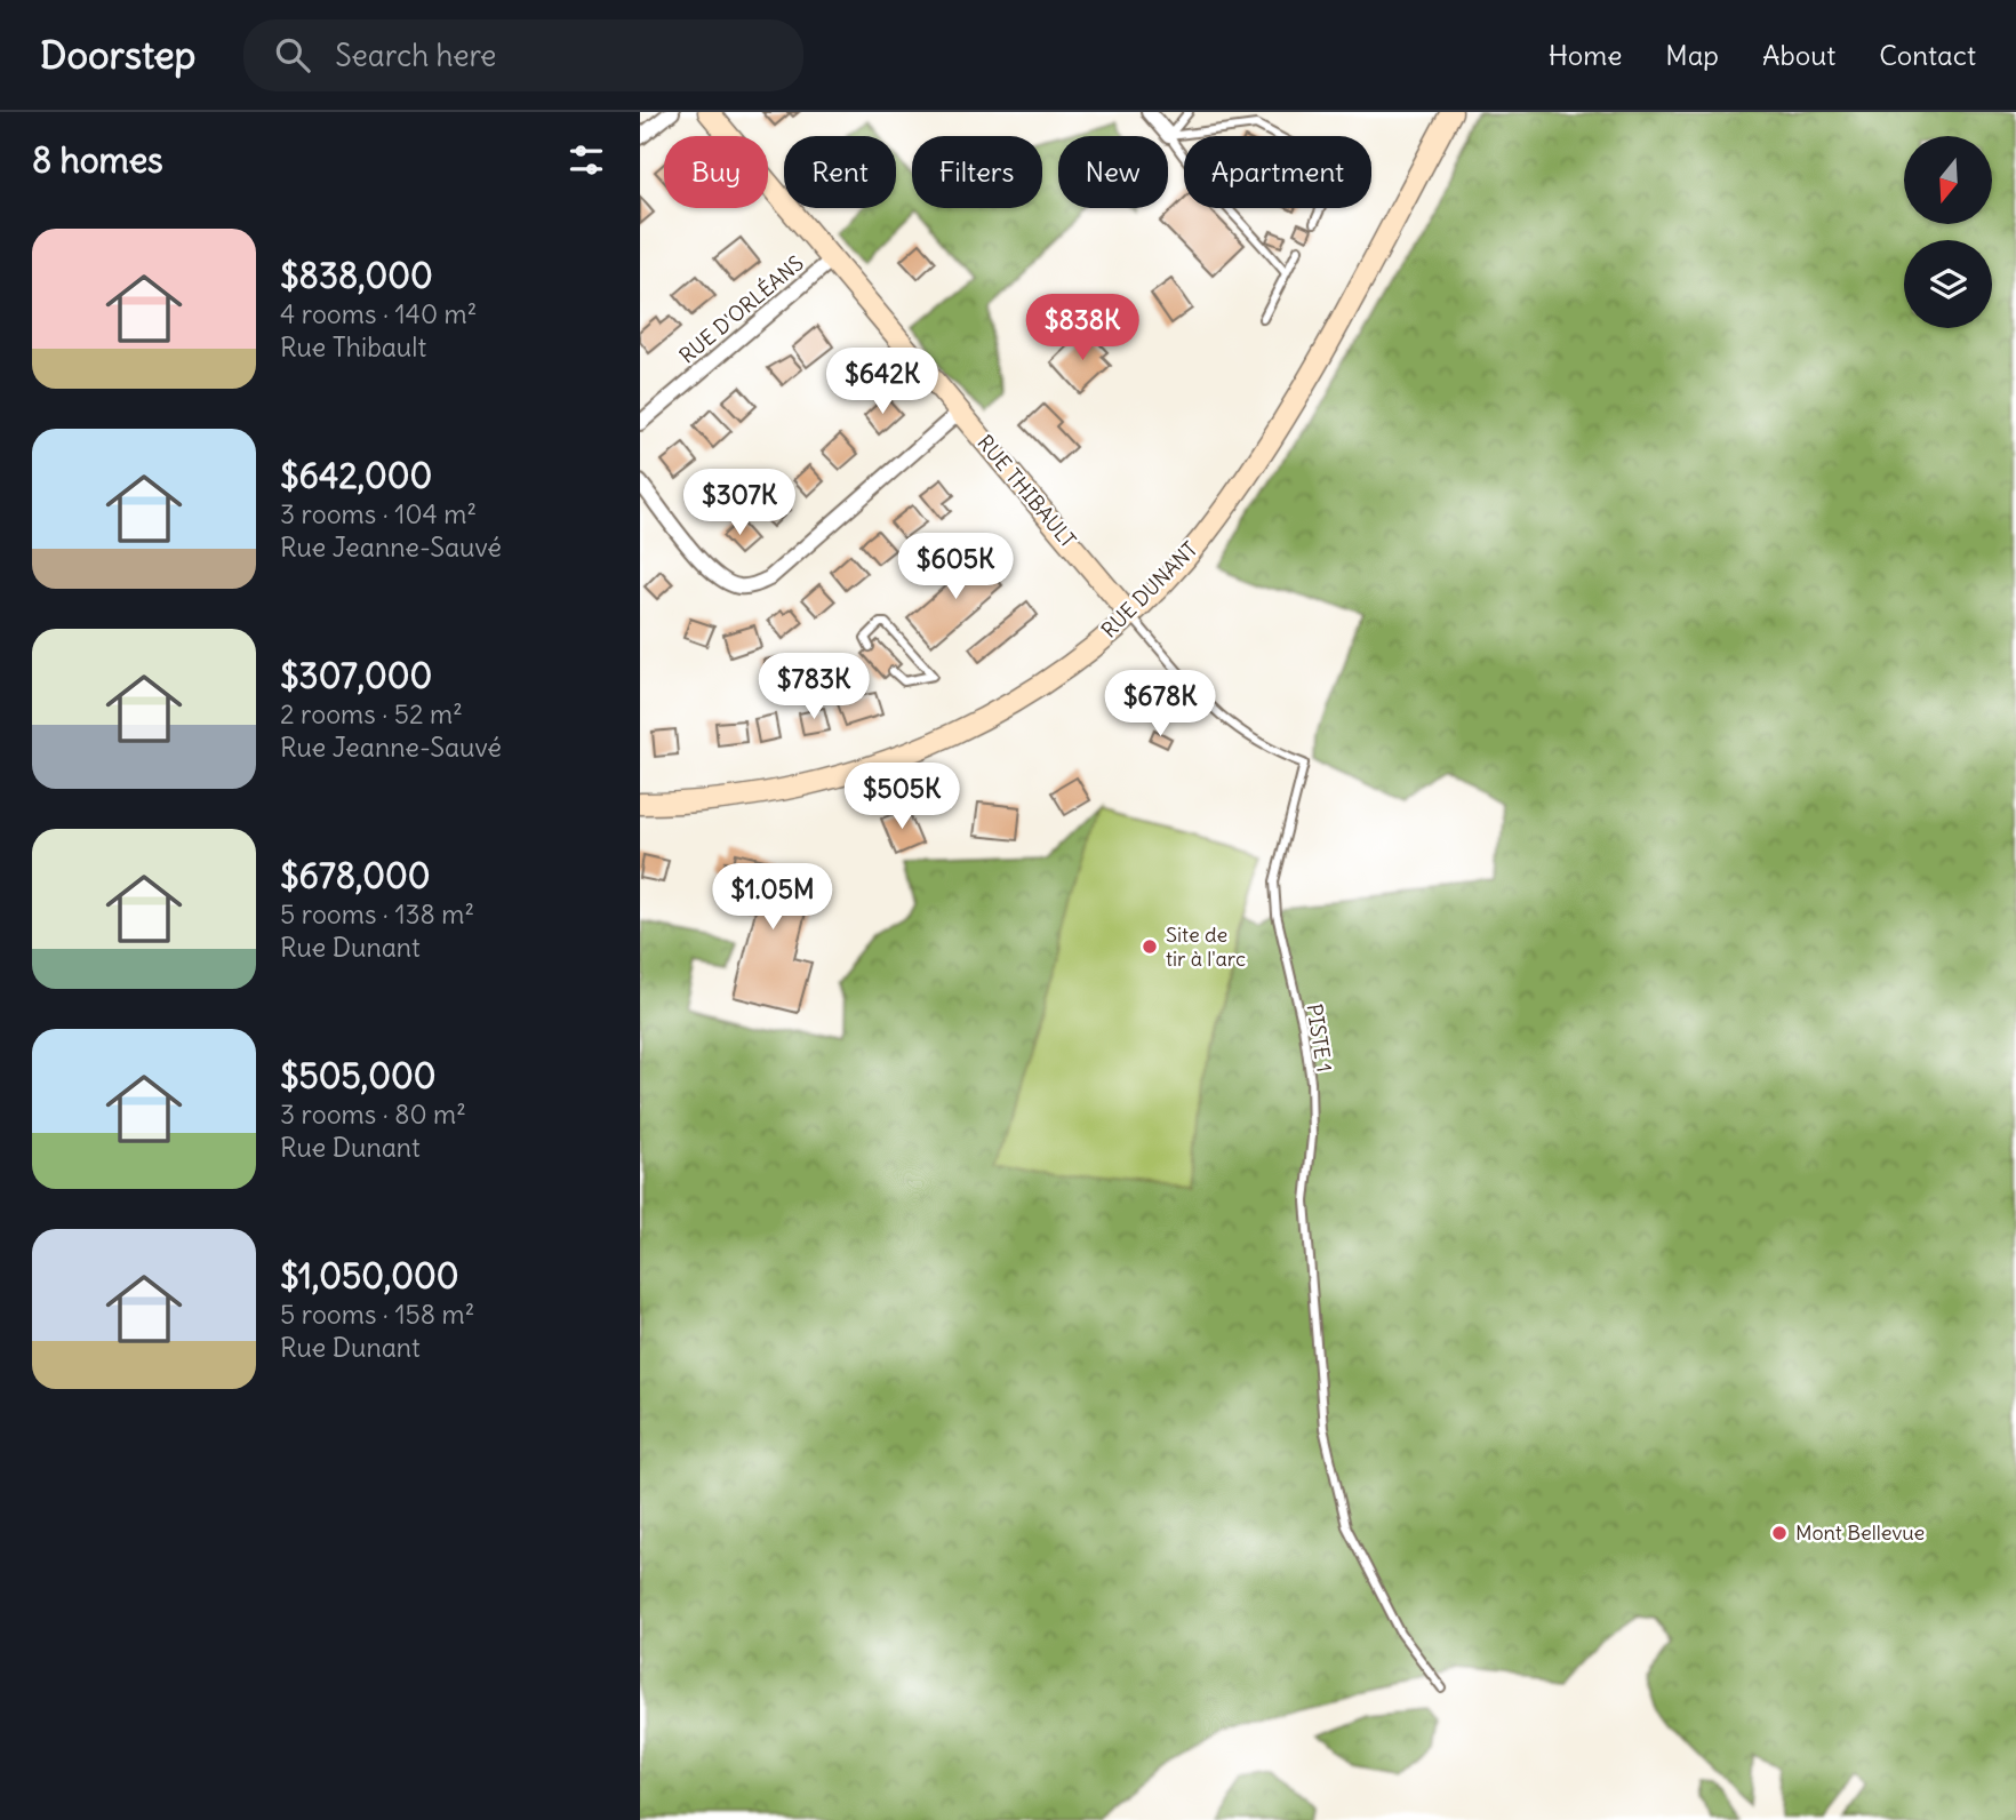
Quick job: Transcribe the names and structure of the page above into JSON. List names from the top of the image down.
{
  "streets": {
    "street": ["RUE D'ORLÉANS", "RUE THIBAULT", "RUE DUNANT"],
    "lane": ["PISTE 1"]
  },
  "crossings": [
    ["RUE D'ORLÉANS", "RUE THIBAULT"],
    ["RUE THIBAULT", "RUE DUNANT"],
    ["RUE THIBAULT", "PISTE 1"],
    ["RUE DUNANT", "PISTE 1"]
  ],
  "places": ["Site de tir à l'arc", "Mont Bellevue"],
  "north": "bottom",
  "page": {
    "header": "Doorstep",
    "search": "Search here",
    "nav": [
      "Home",
      "Map",
      "About",
      "Contact"
    ],
    "heading": "8 homes",
    "chip": [
      "Buy",
      "Rent",
      "Filters",
      "New",
      "Apartment"
    ],
    "list": [
      {
        "name": "$838,000",
        "note": "4 rooms · 140 m² · Rue Thibault"
      },
      {
        "name": "$642,000",
        "note": "3 rooms · 104 m² · Rue Jeanne-Sauvé"
      },
      {
        "name": "$307,000",
        "note": "2 rooms · 52 m² · Rue Jeanne-Sauvé"
      },
      {
        "name": "$678,000",
        "note": "5 rooms · 138 m² · Rue Dunant"
      },
      {
        "name": "$505,000",
        "note": "3 rooms · 80 m² · Rue Dunant"
      },
      {
        "name": "$1,050,000",
        "note": "5 rooms · 158 m² · Rue Dunant"
      }
    ],
    "price": [
      "$838K",
      "$642K",
      "$307K",
      "$605K",
      "$783K",
      "$678K",
      "$505K",
      "$1.05M"
    ]
  }
}
